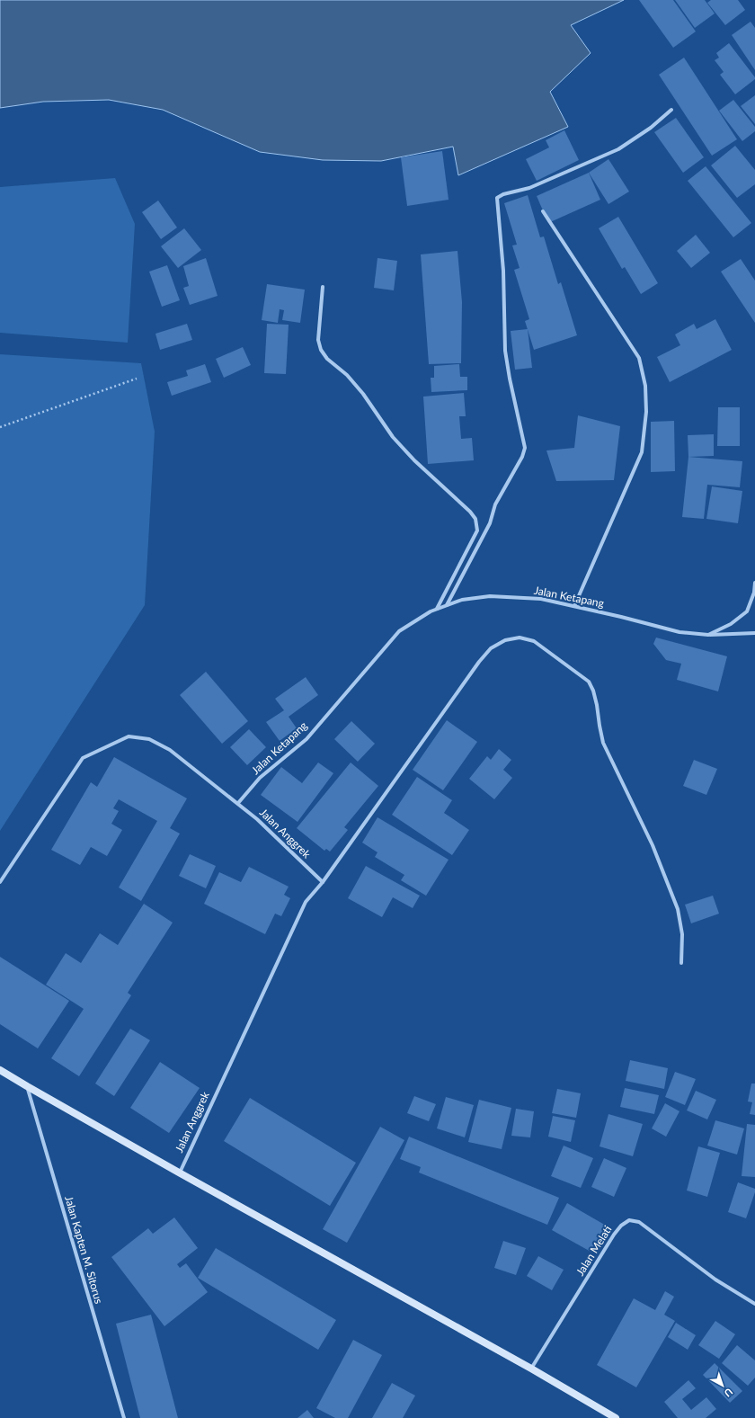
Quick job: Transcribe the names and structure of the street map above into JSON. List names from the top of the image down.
{
  "streets": {
    "street": [
      "Jalan Ketapang",
      "Jalan Anggrek",
      "Jalan Kapten M. Sitorus",
      "Jalan Melati"
    ]
  },
  "crossings": [
    ["Jalan Ketapang", "Jalan Anggrek"]
  ],
  "north": "bottom right"
}
